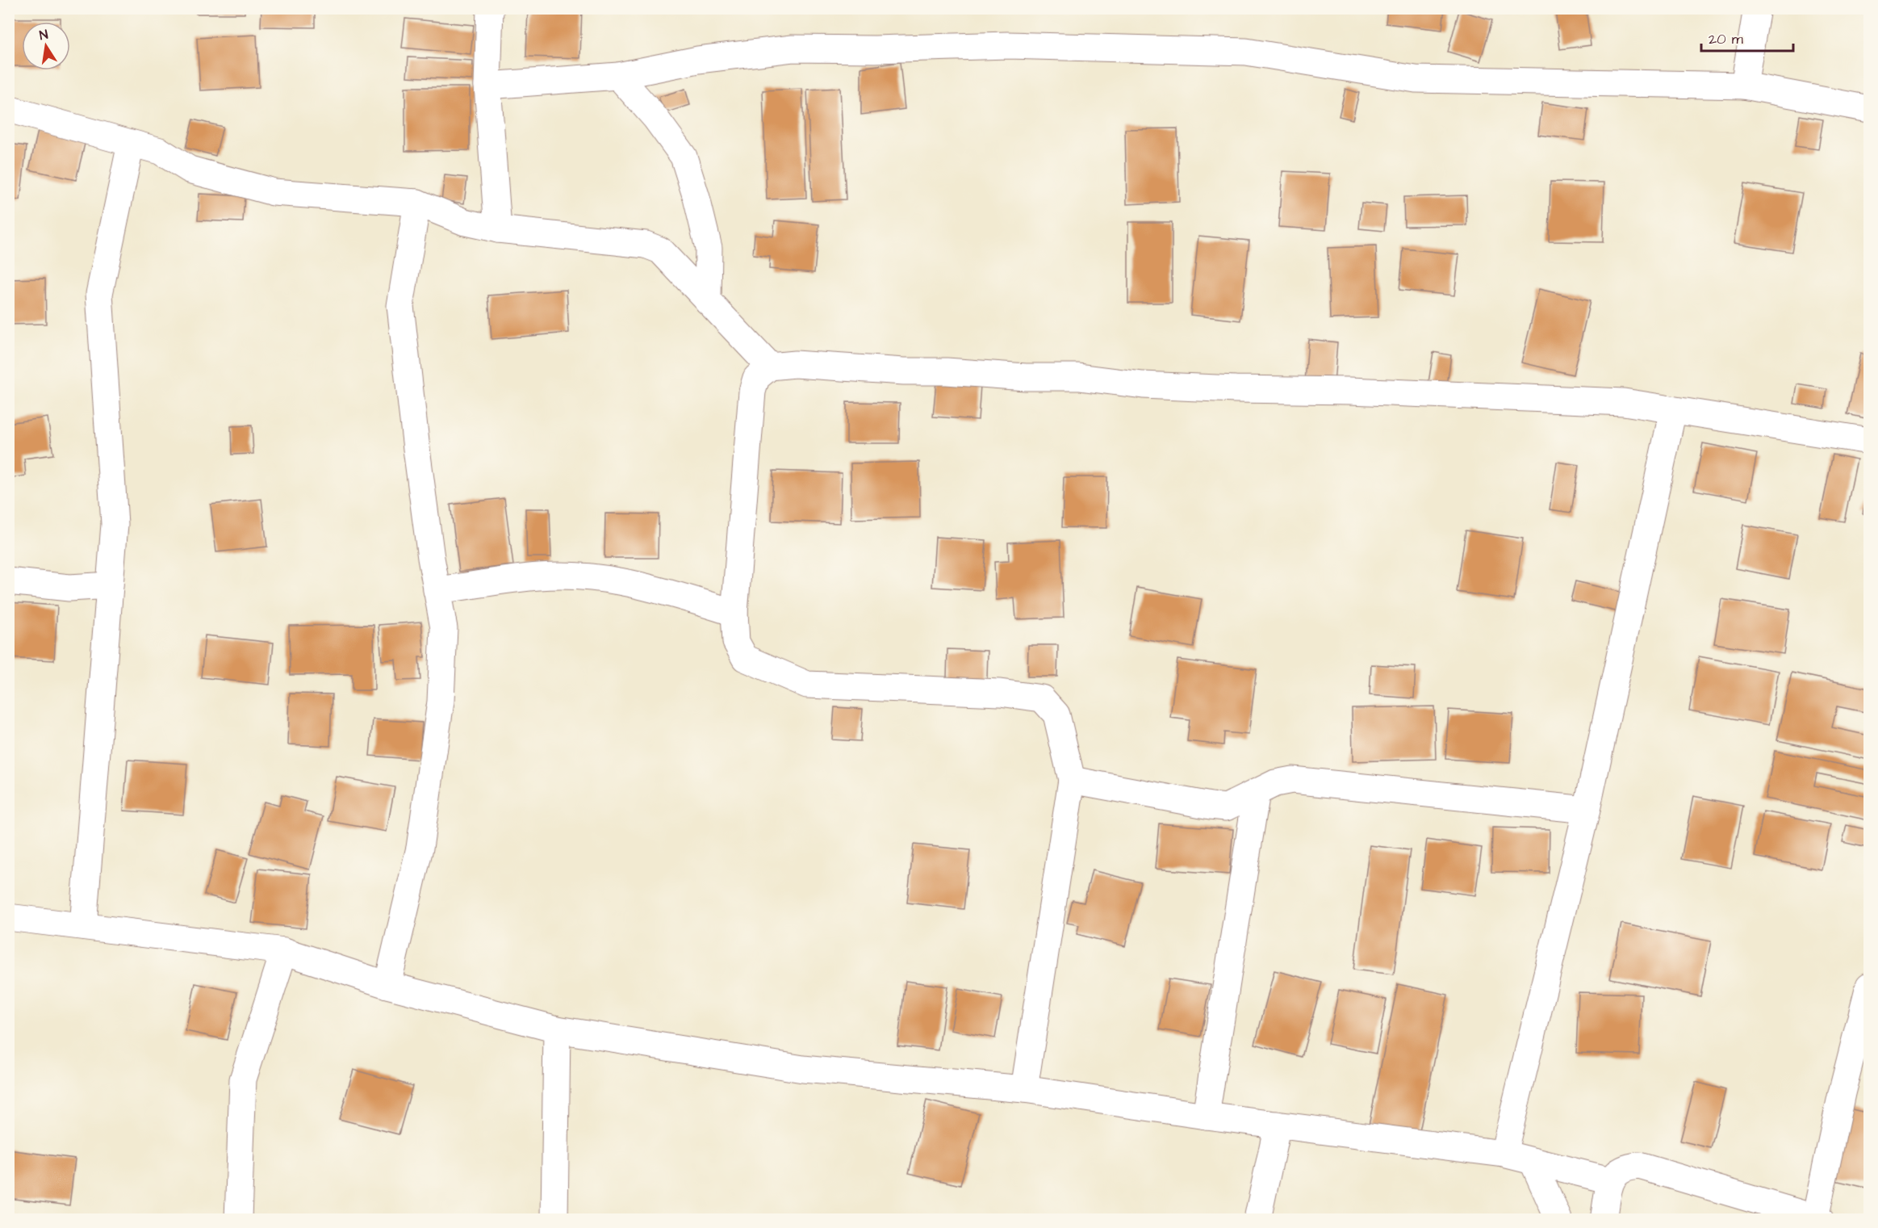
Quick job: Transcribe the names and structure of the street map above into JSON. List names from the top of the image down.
{
  "scale_bar": "20 m",
  "north": "top"
}
